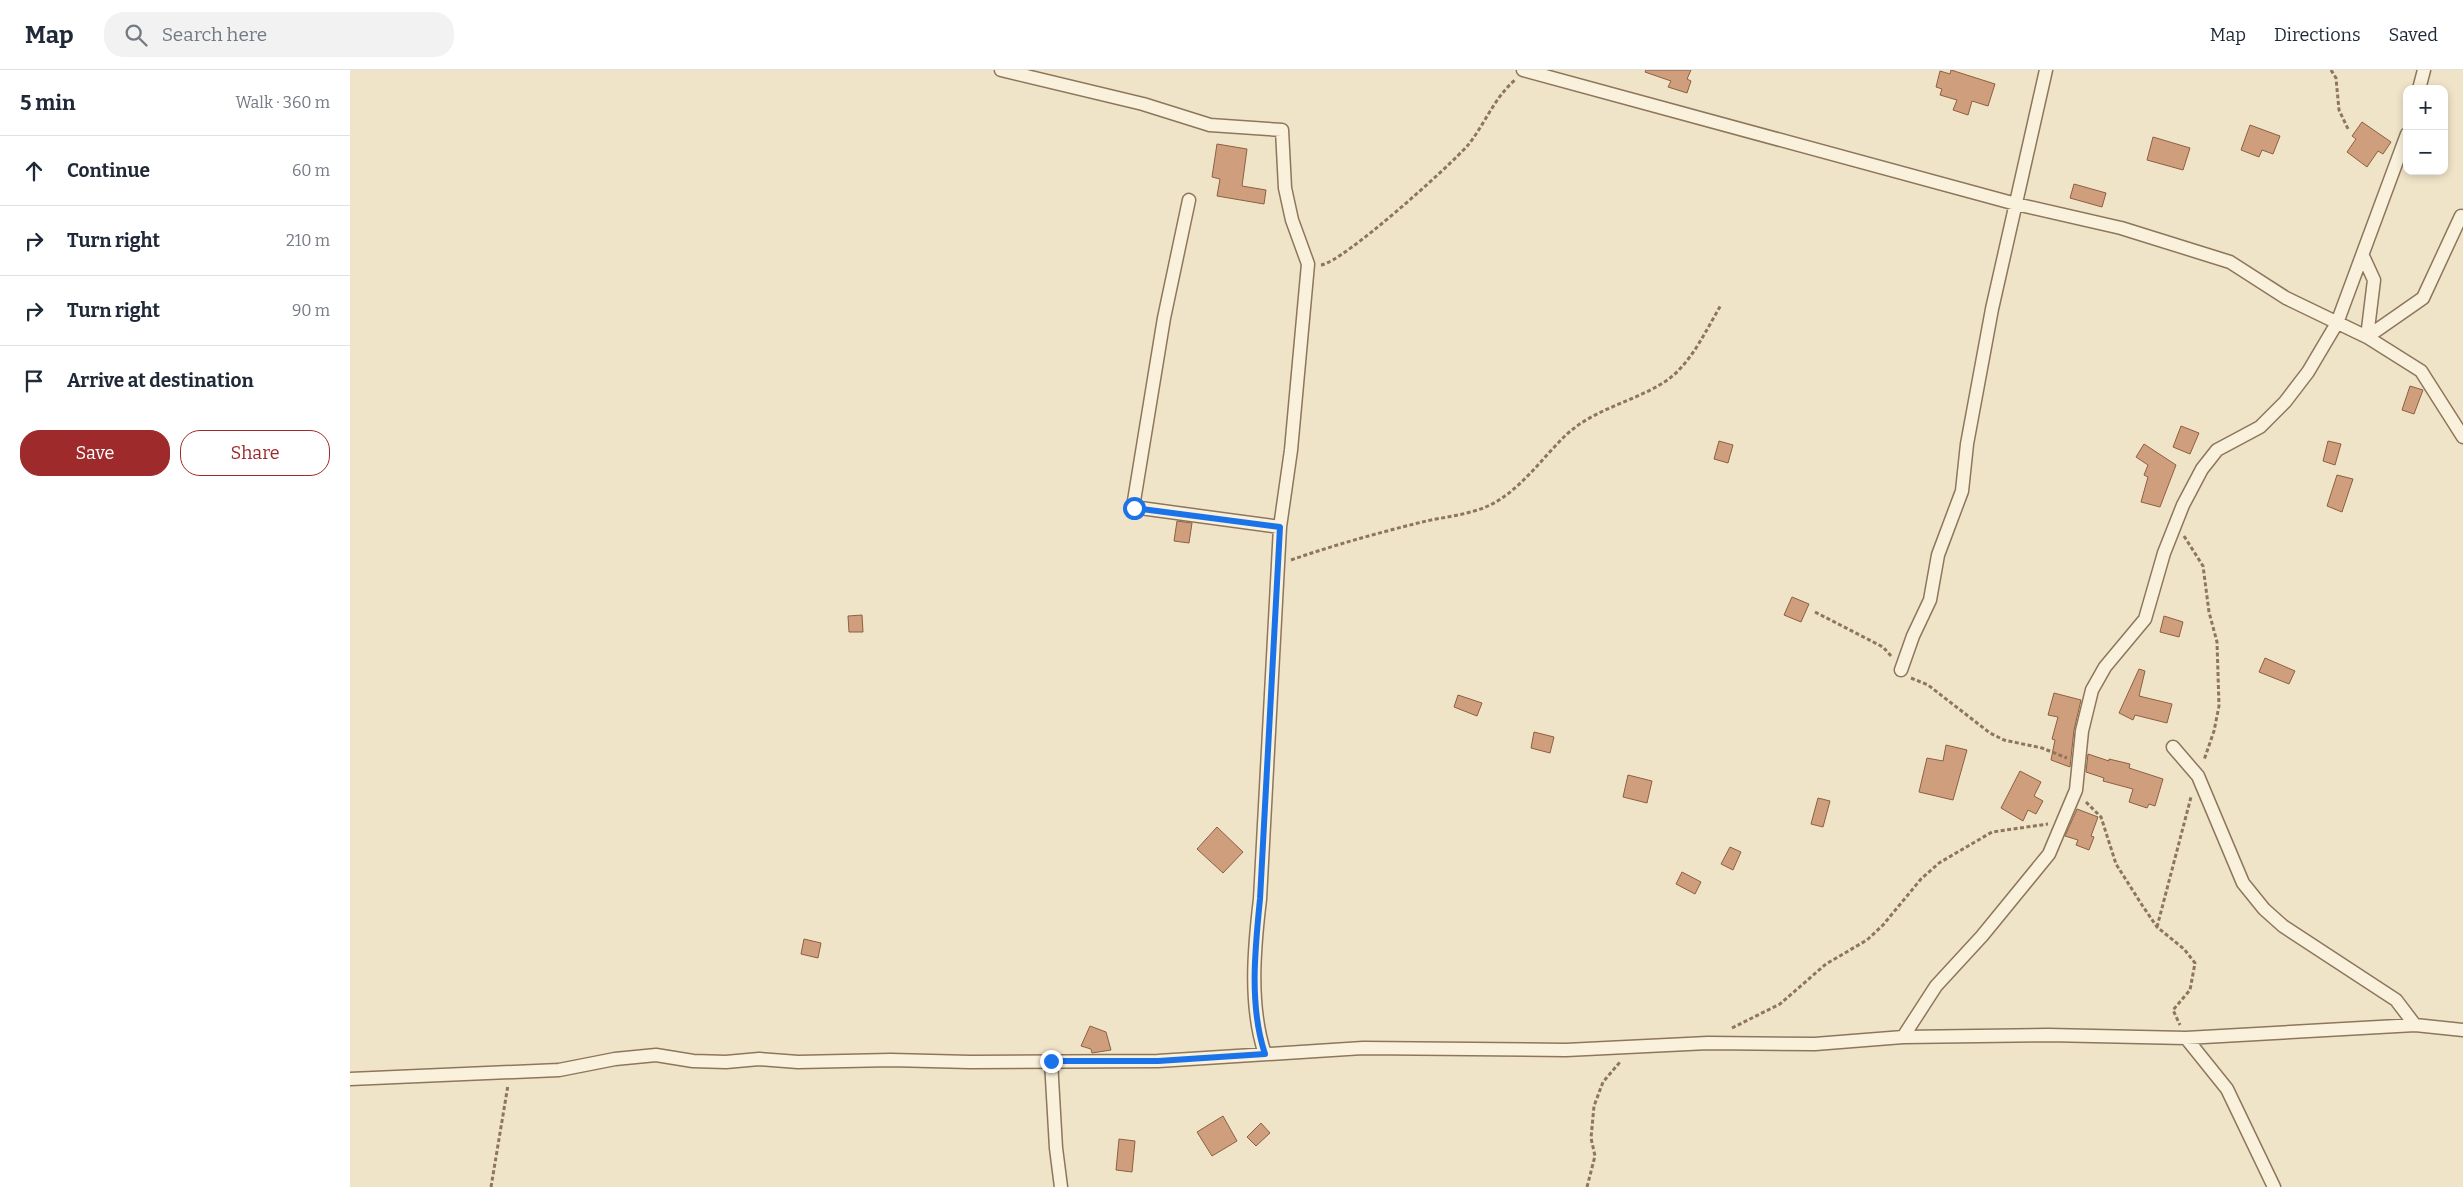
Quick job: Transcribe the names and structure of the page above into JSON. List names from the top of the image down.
{
  "page": {
    "header": "Map",
    "search": "Search here",
    "nav": ["Map", "Directions", "Saved"],
    "heading": ["5 min", "Walk · 360 m"],
    "map_buttons": ["+", "−"],
    "list": [
      ["Continue", "60 m"],
      ["Turn right", "210 m"],
      ["Turn right", "90 m"],
      "Arrive at destination"
    ],
    "buttons": ["Save", "Share"]
  }
}
